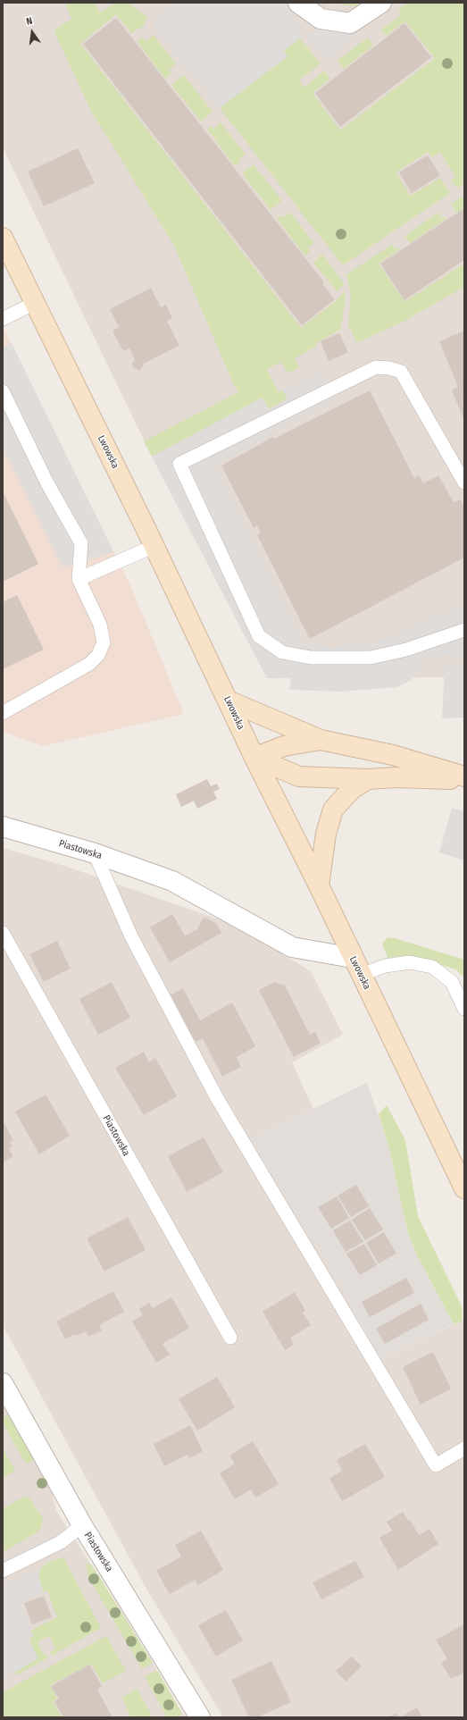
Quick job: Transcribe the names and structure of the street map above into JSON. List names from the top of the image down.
{
  "streets": {
    "main road": ["Lwowska"],
    "street": ["Piastowska"]
  },
  "crossings": [
    ["Lwowska", "Piastowska"]
  ],
  "north": "top"
}
